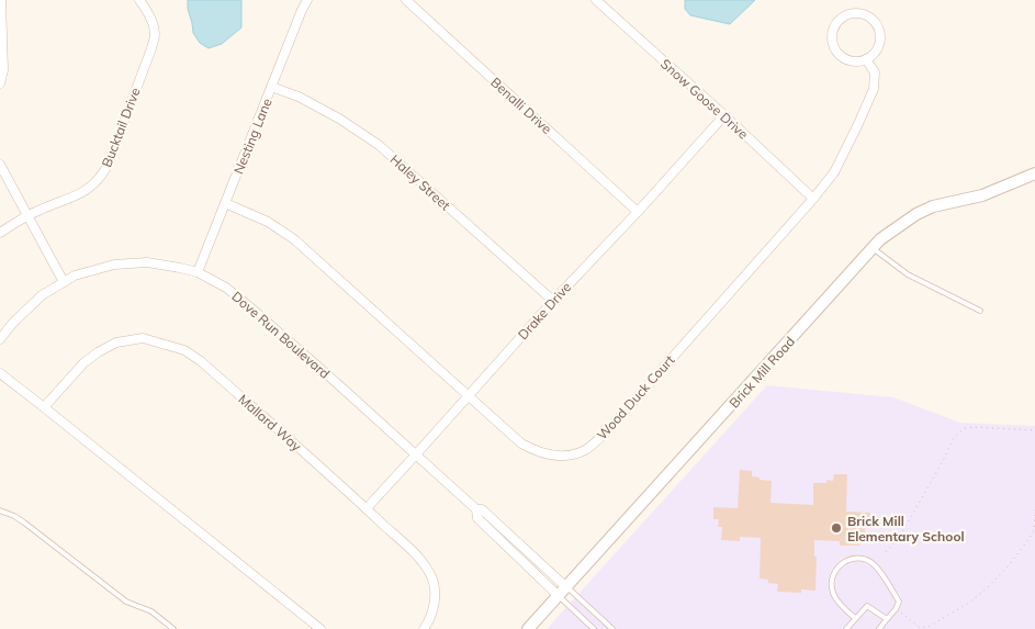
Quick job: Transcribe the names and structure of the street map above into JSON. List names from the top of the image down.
{
  "streets": {
    "street": [
      "Snow Goose Drive",
      "Benalli Drive",
      "Bucktail Drive",
      "Nesting Lane",
      "Haley Street",
      "Drake Drive",
      "Dove Run Boulevard",
      "Brick Mill Road",
      "Wood Duck Court",
      "Mallard Way"
    ]
  },
  "crossings": [
    ["Snow Goose Drive", "Drake Drive"],
    ["Snow Goose Drive", "Wood Duck Court"],
    ["Benalli Drive", "Drake Drive"],
    ["Nesting Lane", "Haley Street"],
    ["Nesting Lane", "Dove Run Boulevard"],
    ["Nesting Lane", "Wood Duck Court"],
    ["Haley Street", "Drake Drive"],
    ["Drake Drive", "Dove Run Boulevard"],
    ["Drake Drive", "Wood Duck Court"],
    ["Drake Drive", "Mallard Way"],
    ["Dove Run Boulevard", "Brick Mill Road"]
  ],
  "places": ["Brick Mill Elementary School"]
}
